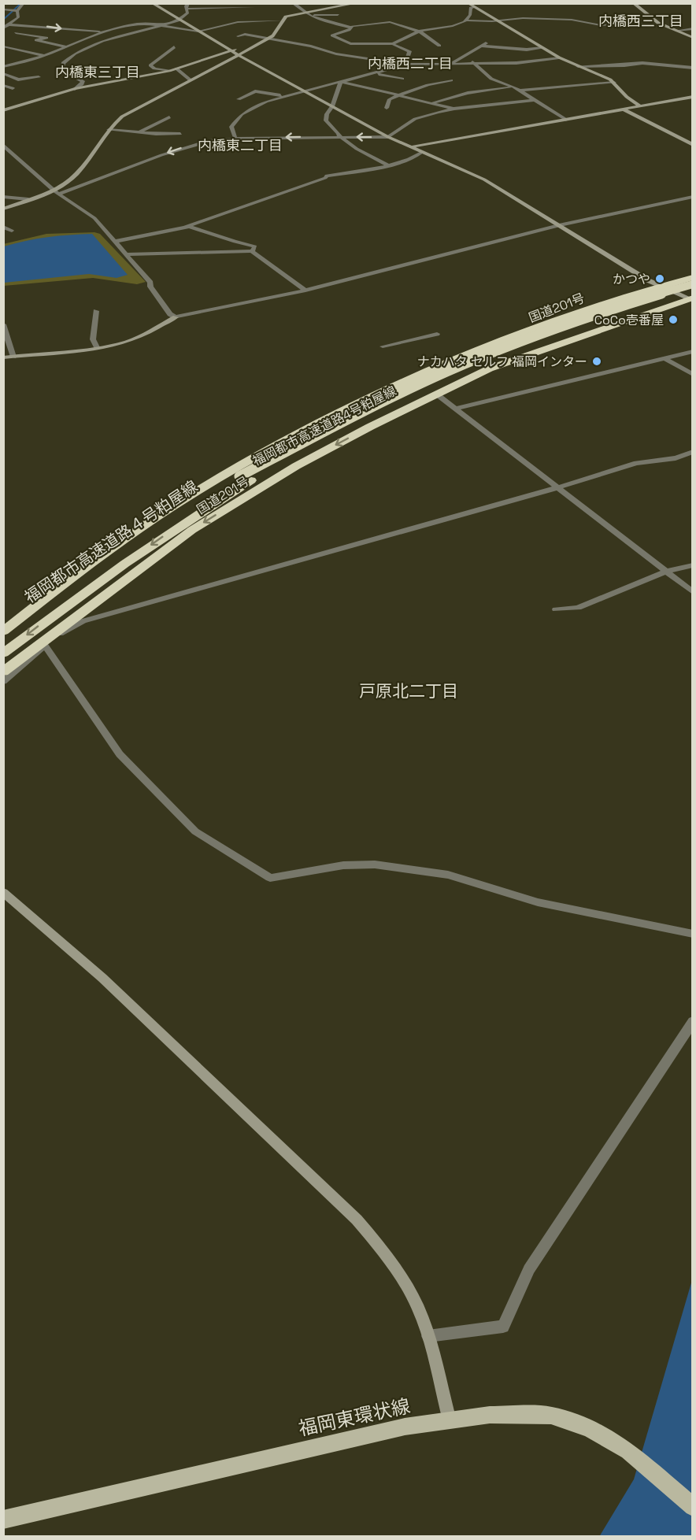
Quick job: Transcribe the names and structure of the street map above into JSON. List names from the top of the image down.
{
  "streets": {
    "highway": ["国道201号", "福岡都市高速道路4号粕屋線", "福岡都市高速道路４号粕屋線"],
    "main road": ["福岡東環状線"]
  },
  "crossings": [
    ["国道201号", "福岡都市高速道路4号粕屋線"],
    ["福岡都市高速道路4号粕屋線", "福岡都市高速道路４号粕屋線"]
  ],
  "districts": [
    "内橋西三丁目",
    "内橋西二丁目",
    "内橋東三丁目",
    "内橋東二丁目",
    "戸原北二丁目"
  ],
  "places": ["かつや", "CoCo壱番屋", "ナカハタ セルフ 福岡インター"]
}
